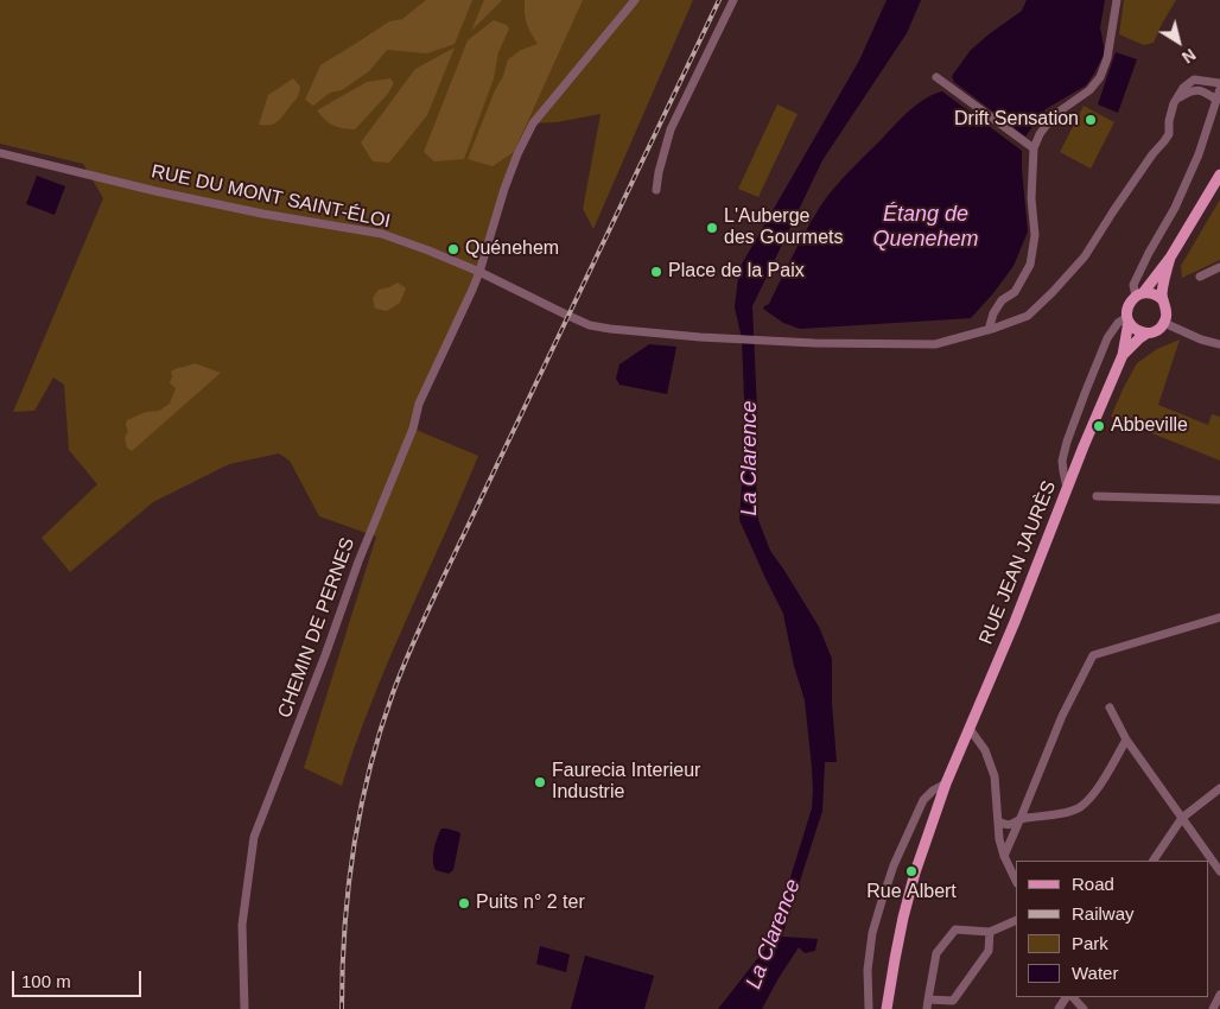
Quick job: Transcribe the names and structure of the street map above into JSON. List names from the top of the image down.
{
  "streets": {
    "main road": ["RUE JEAN JAURÈS"],
    "street": ["RUE DU MONT SAINT-ÉLOI", "CHEMIN DE PERNES"]
  },
  "crossings": [
    ["RUE DU MONT SAINT-ÉLOI", "CHEMIN DE PERNES"]
  ],
  "water": ["Étang de Quenehem", "La Clarence"],
  "places": [
    "Drift Sensation",
    "L'Auberge des Gourmets",
    "Quénehem",
    "Place de la Paix",
    "Abbeville",
    "Faurecia Interieur Industrie",
    "Rue Albert",
    "Puits n° 2 ter"
  ],
  "legend": [
    "Road",
    "Railway",
    "Park",
    "Water"
  ],
  "scale_bar": "100 m",
  "north": "bottom right"
}
